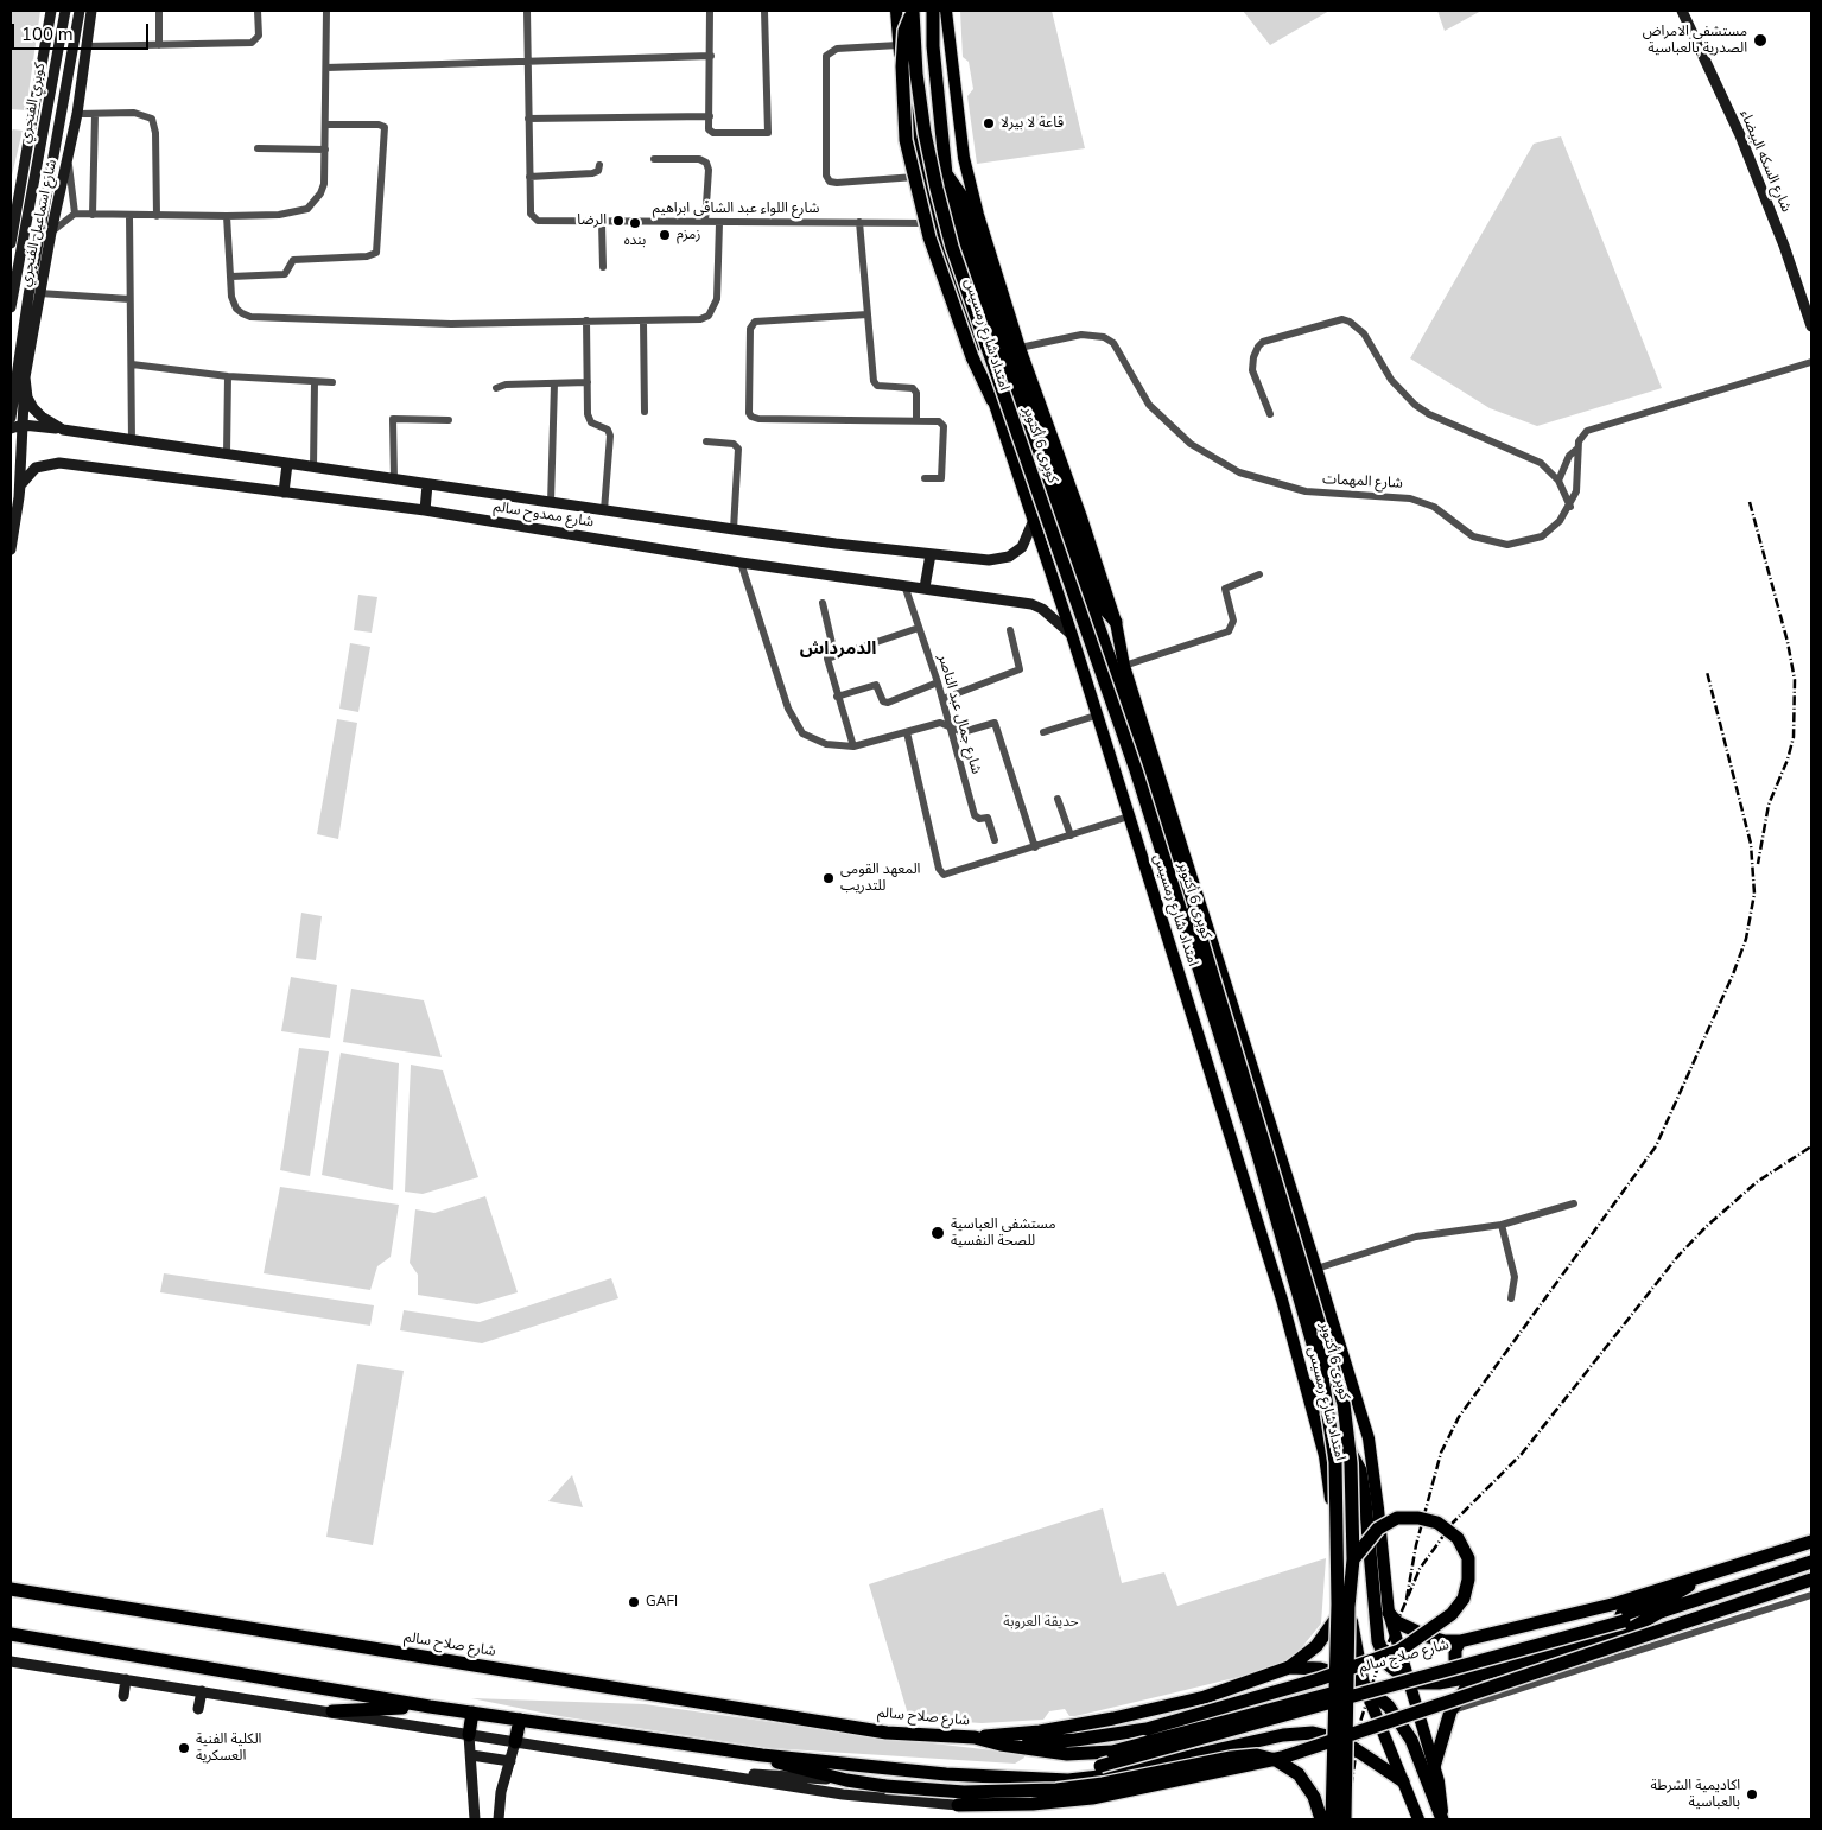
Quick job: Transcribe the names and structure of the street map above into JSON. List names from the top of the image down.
{
  "streets": {
    "highway": ["كوبرى 6 أكتوبر", "شارع صلاح سالم"],
    "main road": [
      "كوبري الفنجري",
      "شارع السكه البيضاء",
      "شارع اسماعيل الفنجري",
      "امتداد شارع رمسيس",
      "شارع ممدوح سالم"
    ],
    "street": ["شارع اللواء عبد الشافى ابراهيم", "شارع المهمات", "شارع جمال عبد الناصر"]
  },
  "crossings": [
    ["شارع اللواء عبد الشافى ابراهيم", "امتداد شارع رمسيس"],
    ["شارع اسماعيل الفنجري", "شارع ممدوح سالم"],
    ["امتداد شارع رمسيس", "شارع المهمات"],
    ["امتداد شارع رمسيس", "شارع ممدوح سالم"],
    ["شارع ممدوح سالم", "شارع جمال عبد الناصر"]
  ],
  "districts": ["الدمرداش"],
  "parks": ["حديقة العروبة"],
  "places": [
    "مستشفى الامراض الصدرية بالعباسية",
    "قاعة لا بيرلا",
    "الرضا",
    "بنده",
    "زمزم",
    "المعهد القومى للتدريب",
    "مستشفى العباسية للصحة النفسية",
    "GAFI",
    "الكلية الفنية العسكرية",
    "اكاديمية الشرطة بالعباسية"
  ],
  "scale_bar": "100 m"
}
